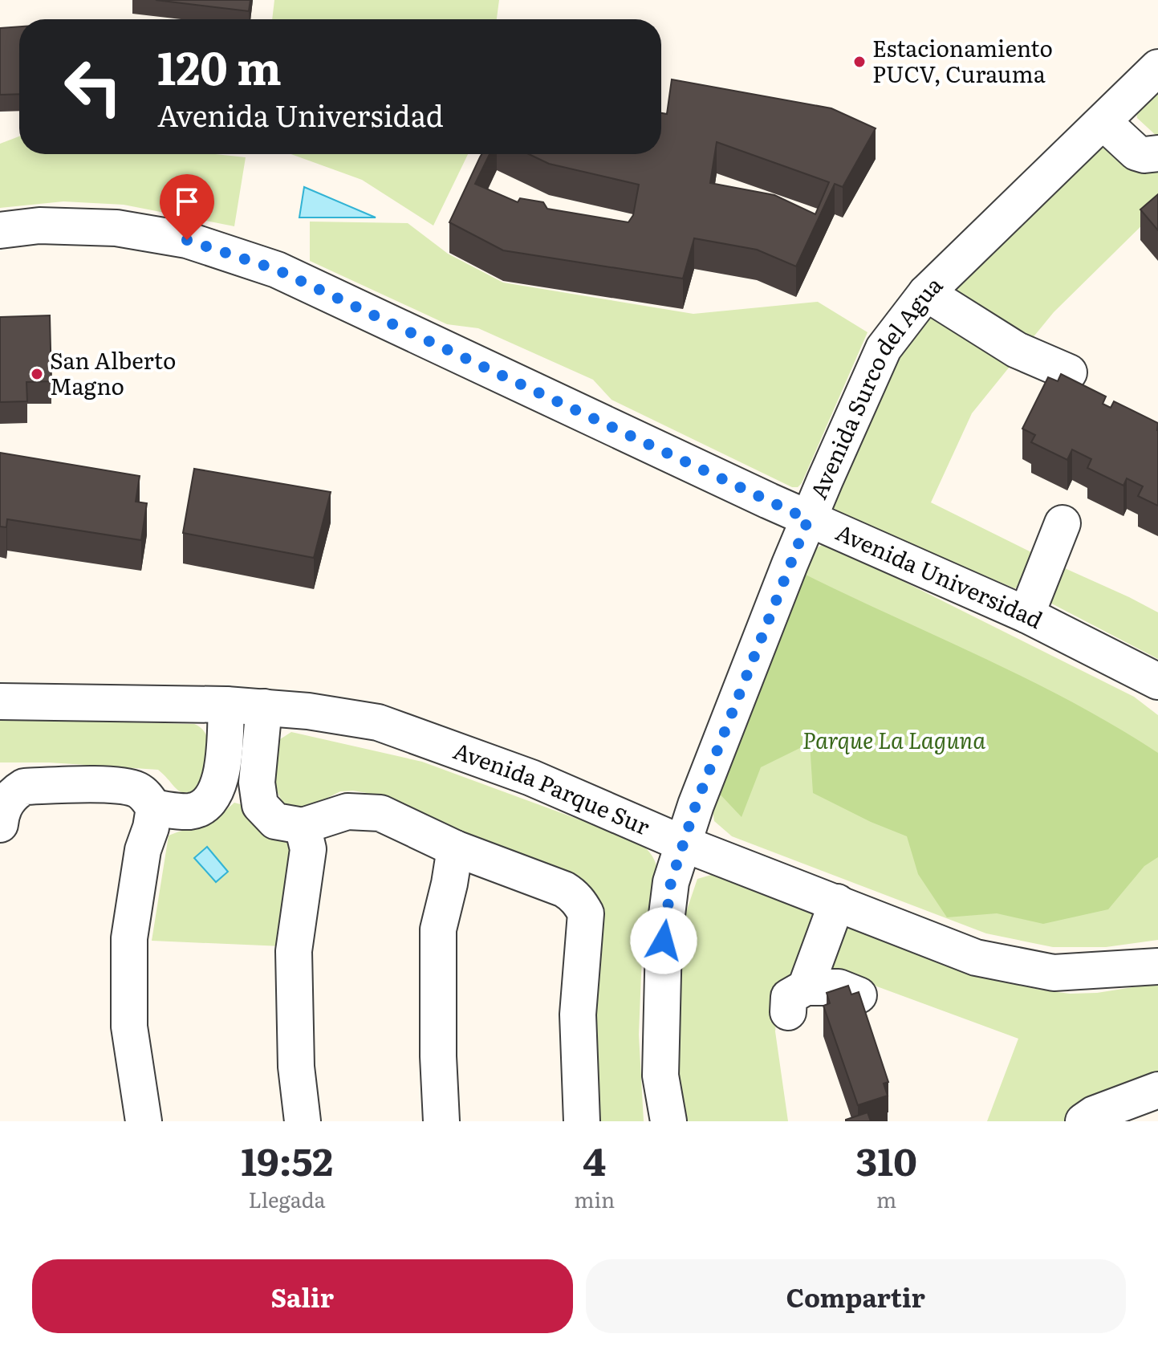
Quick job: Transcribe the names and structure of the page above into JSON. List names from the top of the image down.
{
  "streets": {
    "street": ["Avenida Surco del Agua", "Avenida Universidad", "Avenida Parque Sur"]
  },
  "crossings": [
    ["Avenida Surco del Agua", "Avenida Universidad"],
    ["Avenida Surco del Agua", "Avenida Parque Sur"]
  ],
  "parks": ["Parque La Laguna"],
  "places": ["Estacionamiento PUCV, Curauma", "San Alberto Magno"],
  "page": {
    "turn": ["120 m", "Avenida Universidad"],
    "eta": [
      "19:52",
      "Llegada",
      "4",
      "min",
      "310",
      "m"
    ],
    "buttons": ["Salir", "Compartir"]
  }
}
